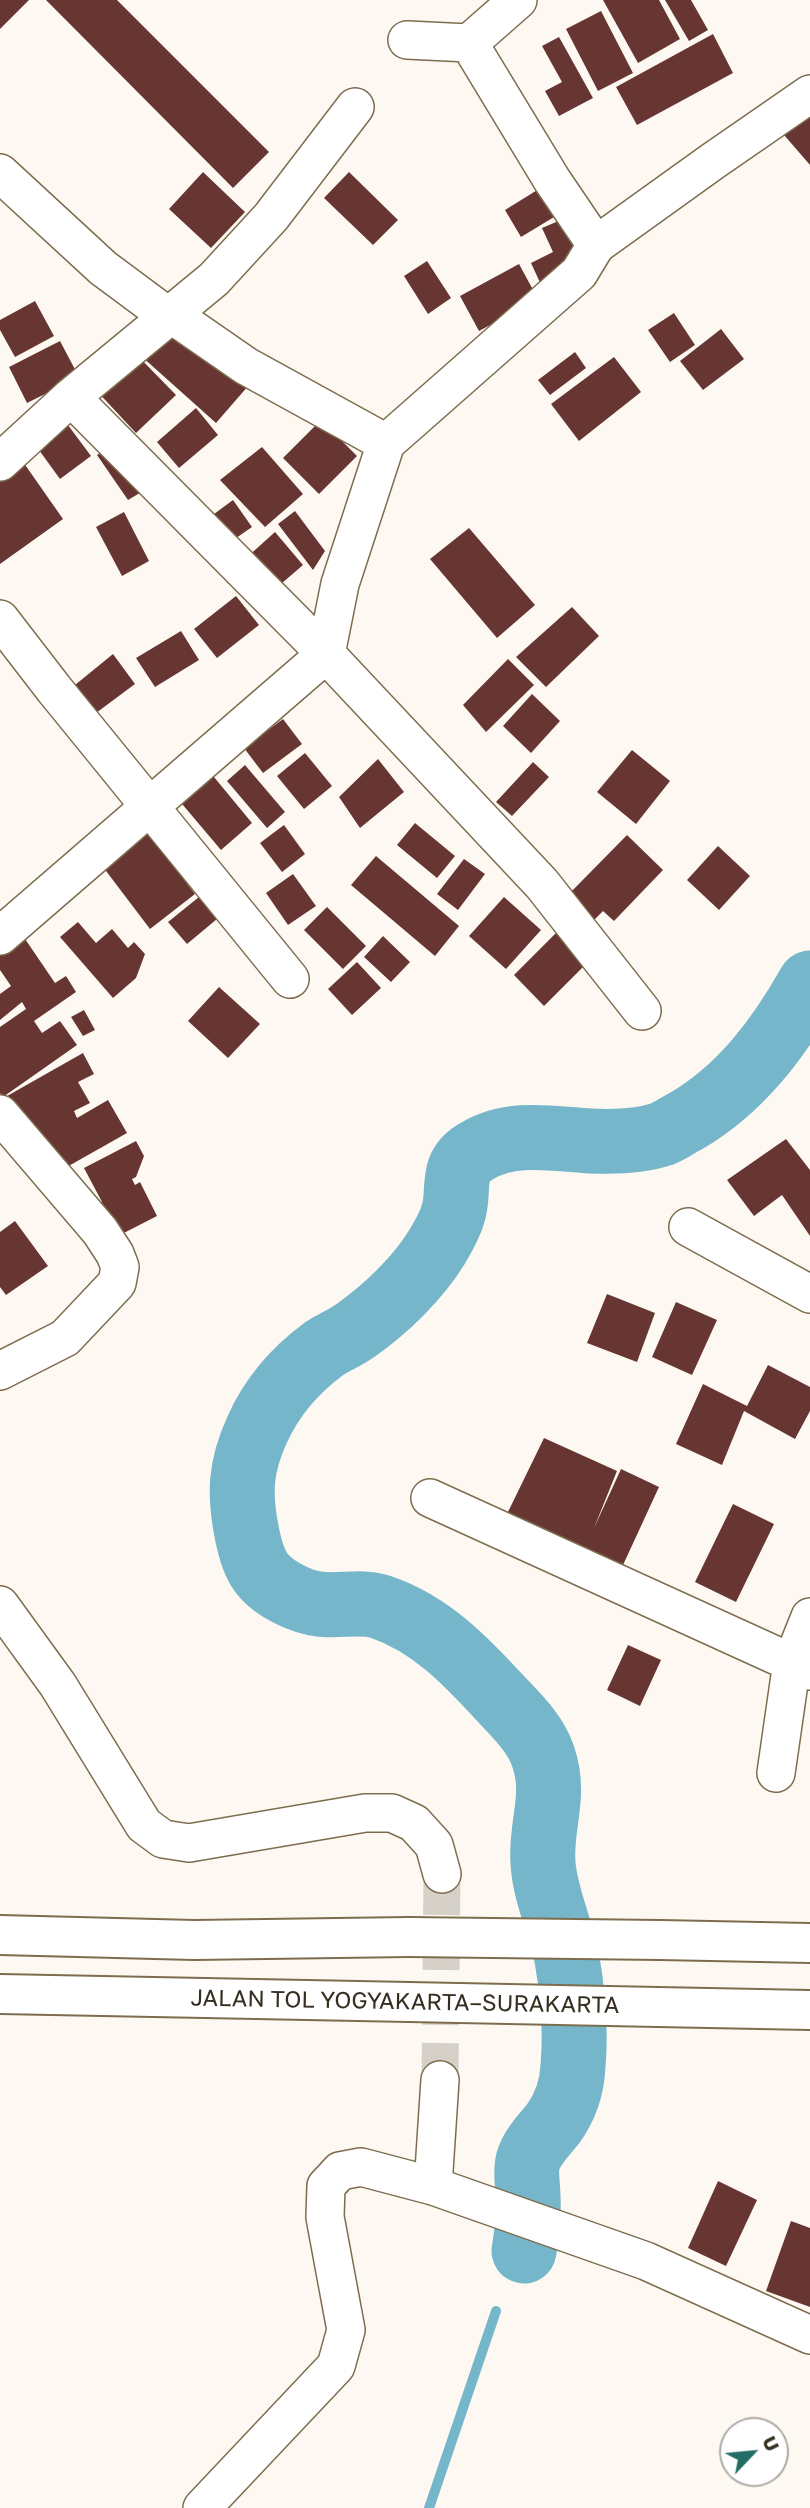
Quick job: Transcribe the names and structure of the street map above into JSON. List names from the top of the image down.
{
  "streets": {
    "highway": ["JALAN TOL YOGYAKARTA–SURAKARTA"]
  },
  "north": "top right"
}
